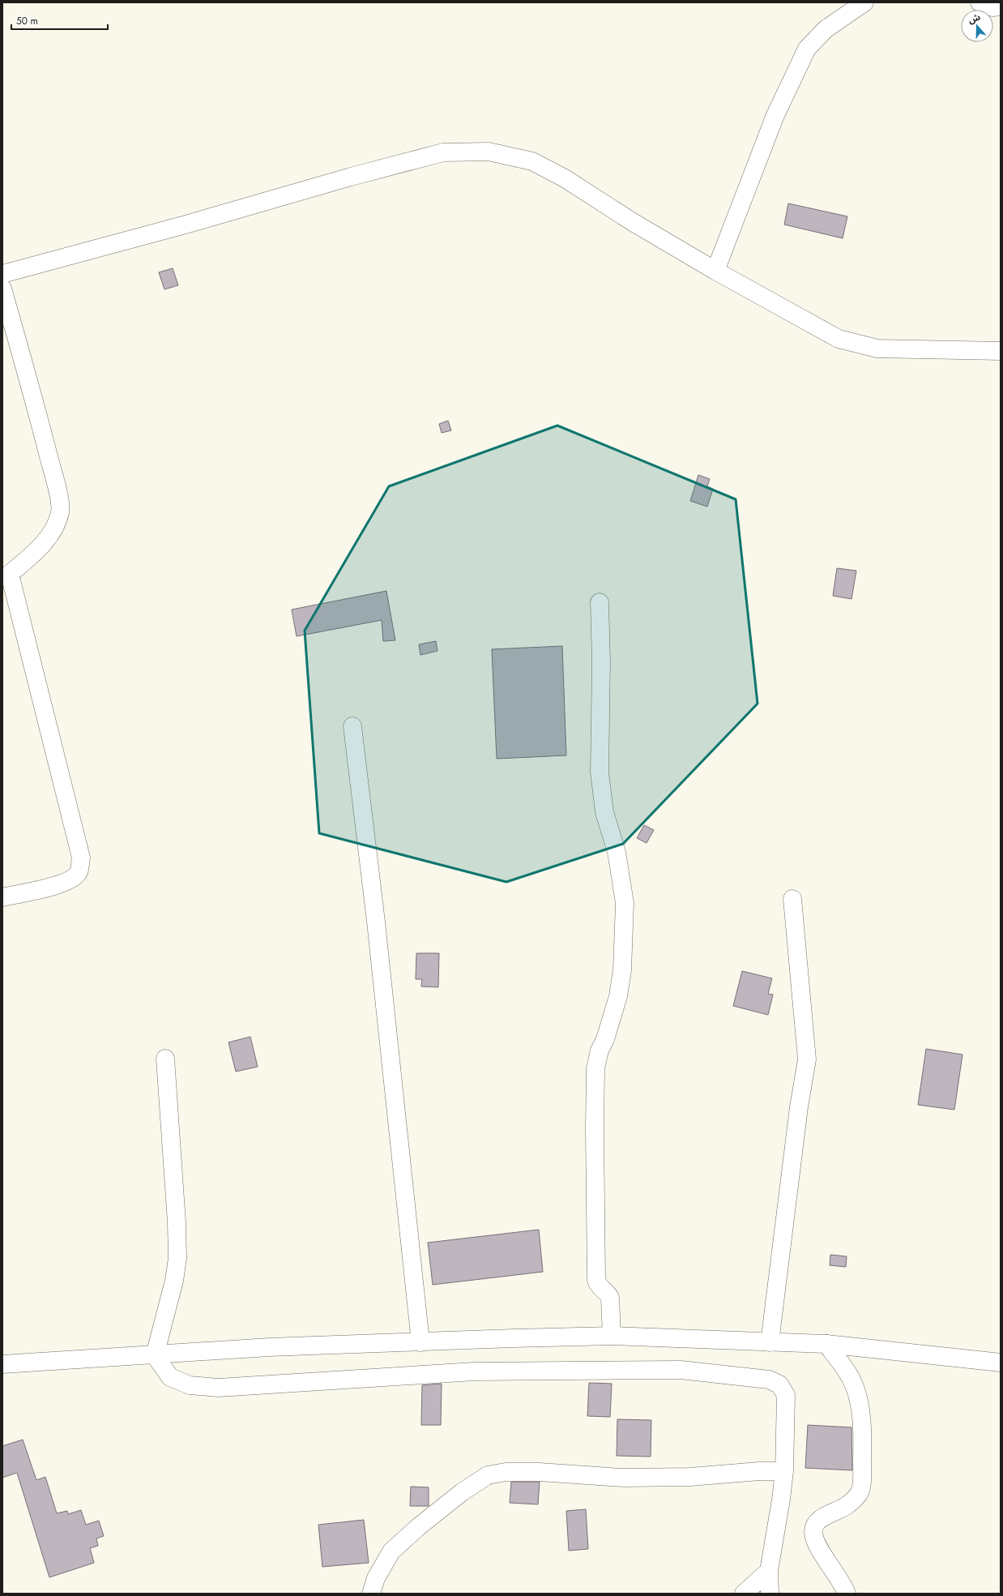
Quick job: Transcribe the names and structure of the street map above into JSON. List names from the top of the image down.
{
  "scale_bar": "50 m",
  "north": "top"
}
